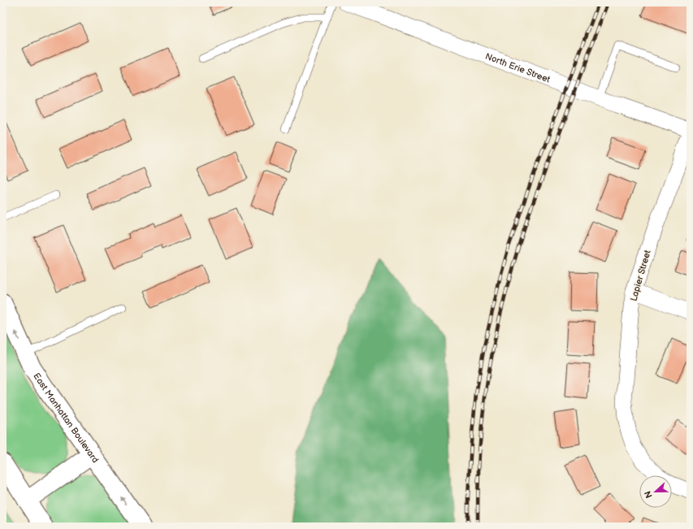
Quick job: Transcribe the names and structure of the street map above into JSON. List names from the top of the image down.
{
  "streets": {
    "street": ["North Erie Street", "Lapier Street", "East Manhattan Boulevard"]
  },
  "crossings": [
    ["North Erie Street", "Lapier Street"]
  ],
  "one_way": ["East Manhattan Boulevard"],
  "north": "left"
}
